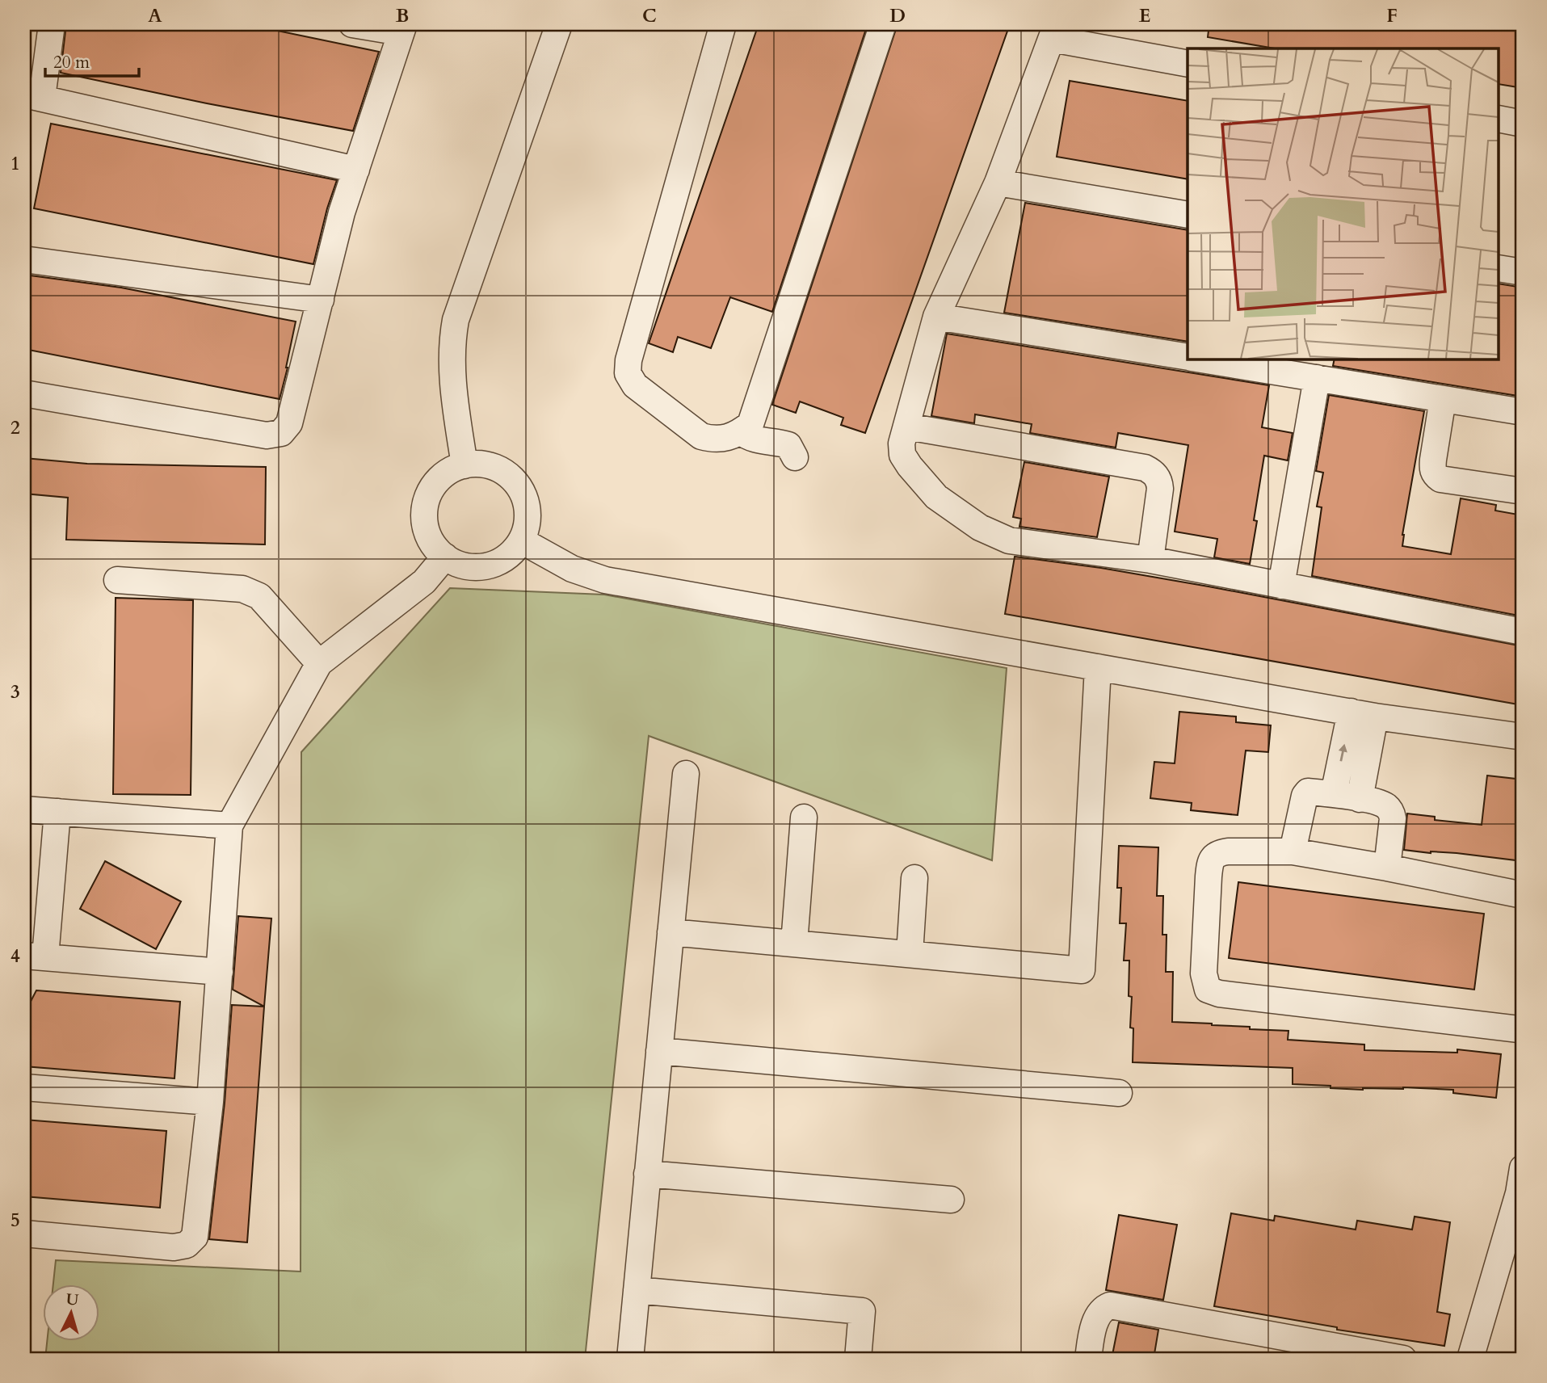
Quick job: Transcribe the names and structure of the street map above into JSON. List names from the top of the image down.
{
  "scale_bar": "20 m",
  "north": "top",
  "grid": {
    "columns": [
      "A",
      "B",
      "C",
      "D",
      "E",
      "F"
    ],
    "rows": [
      "1",
      "2",
      "3",
      "4",
      "5"
    ]
  }
}
